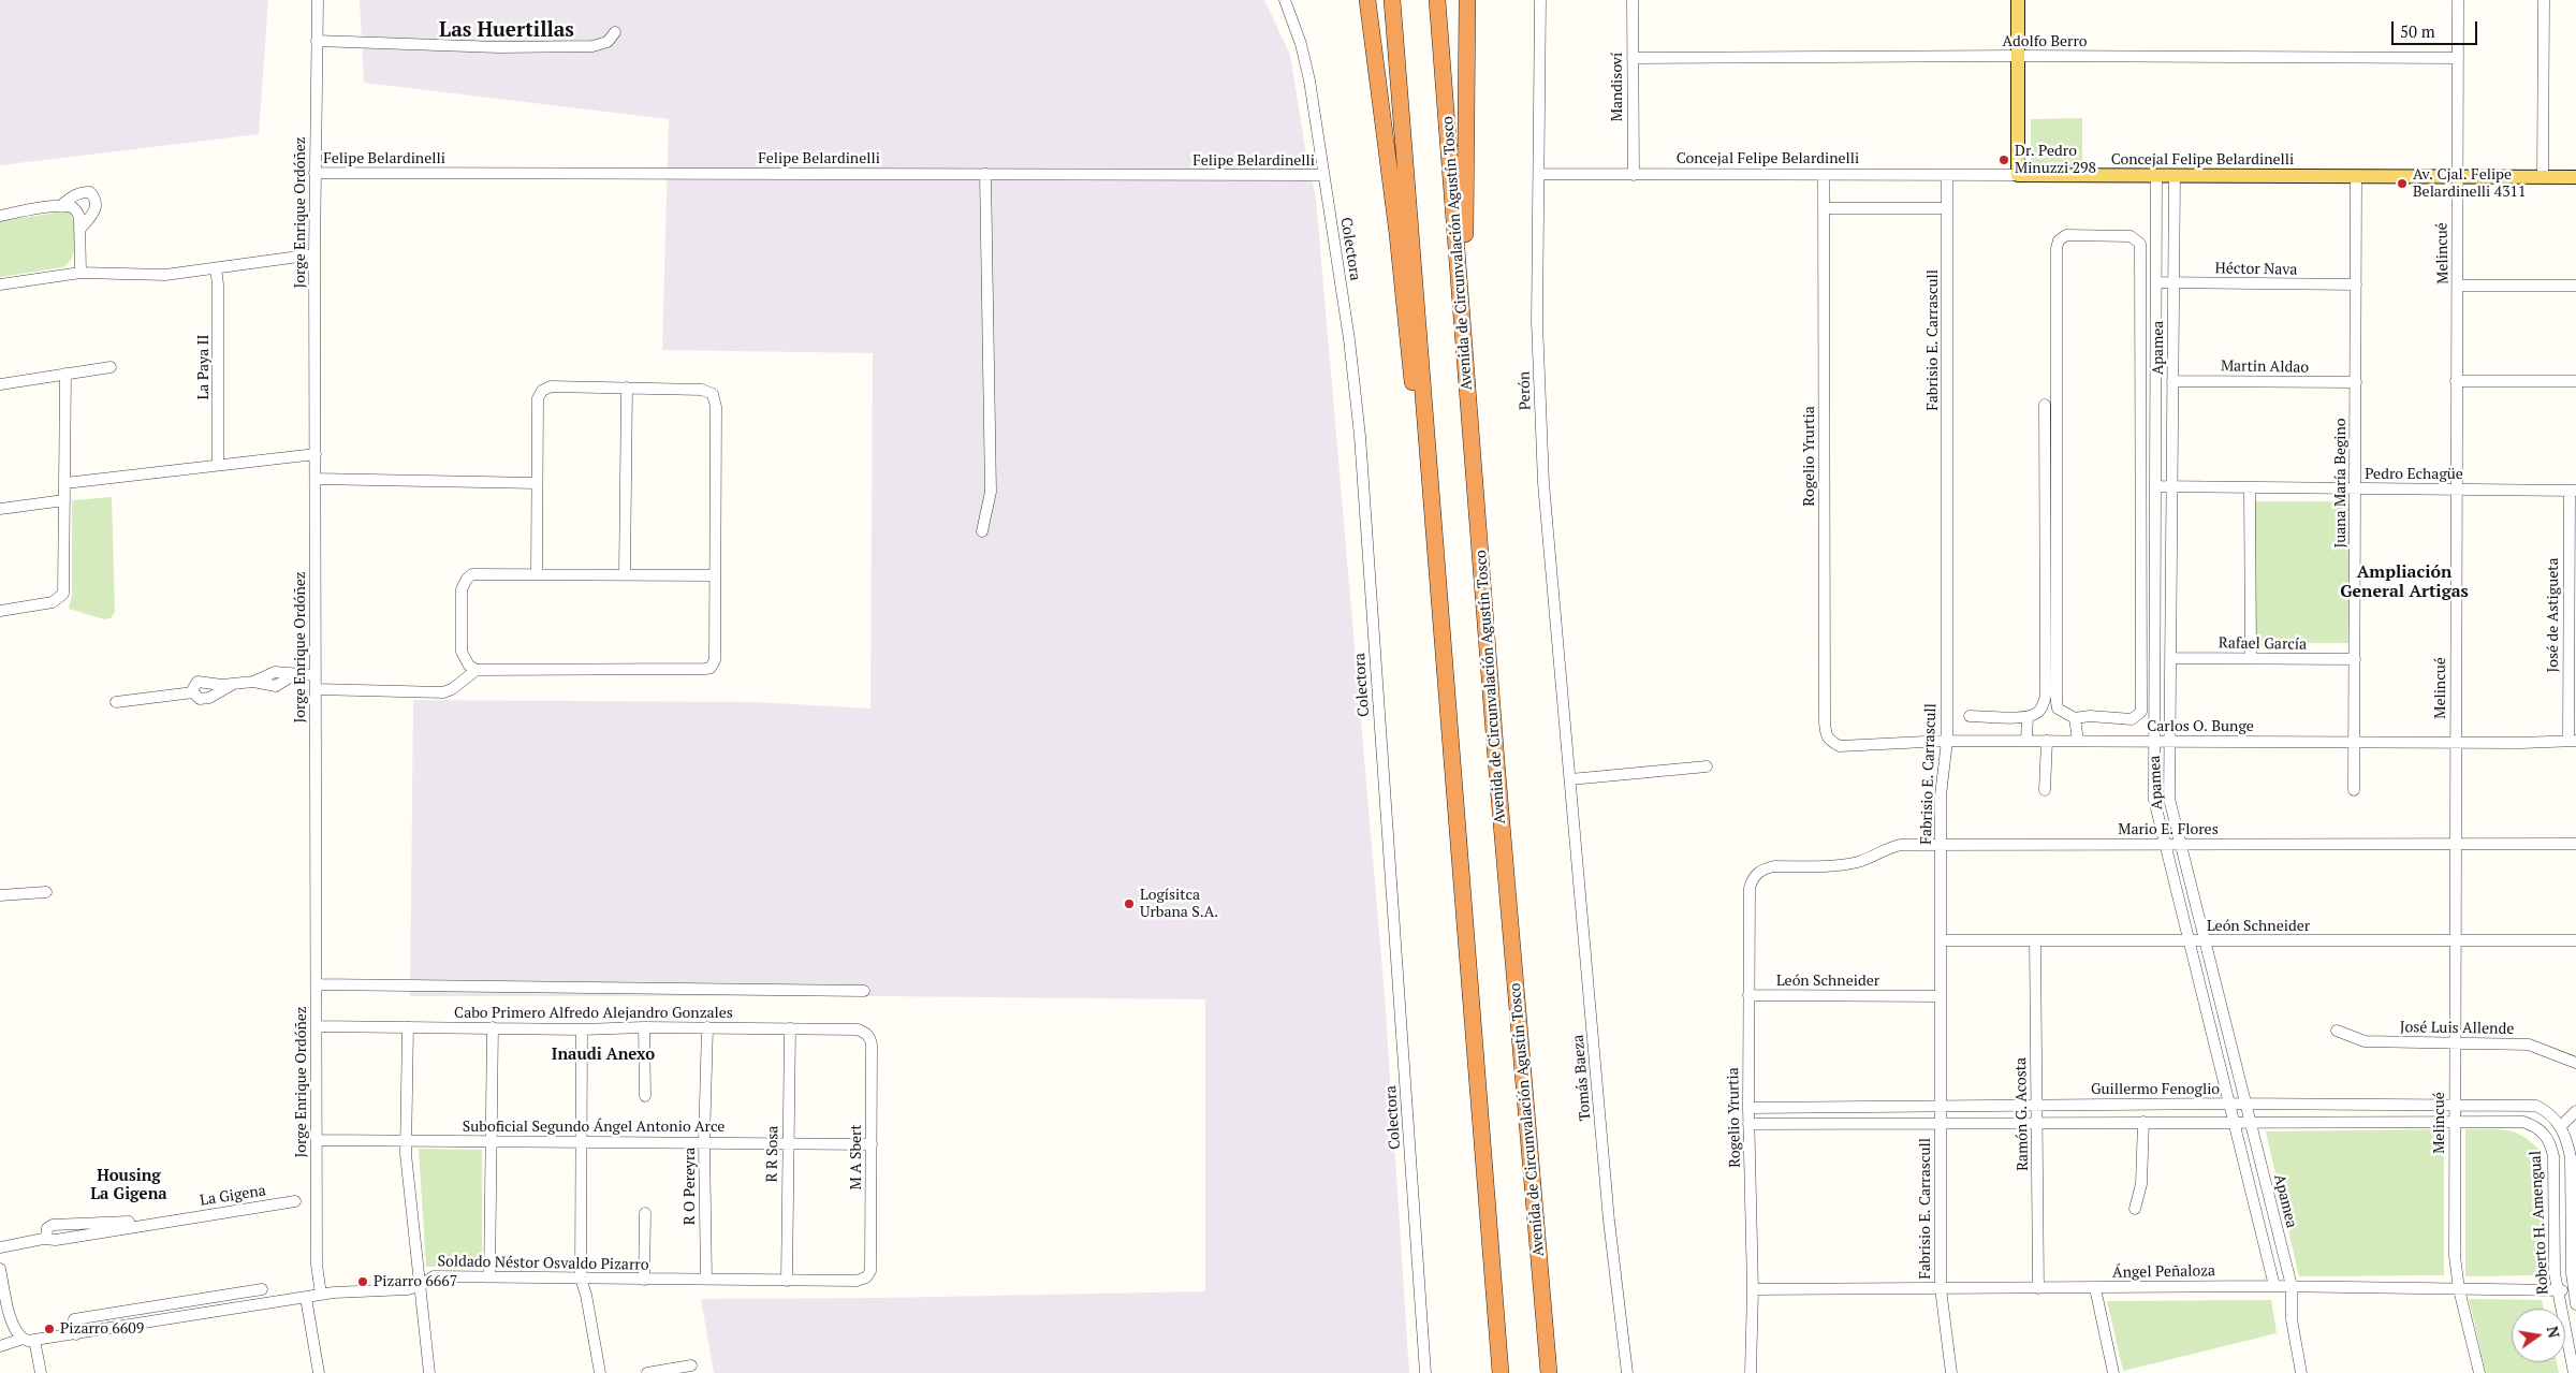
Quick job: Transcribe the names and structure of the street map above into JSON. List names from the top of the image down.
{
  "streets": {
    "highway": ["Avenida de Circunvalación Agustín Tosco"],
    "main road": ["Concejal Felipe Belardinelli"],
    "street": [
      "Adolfo Berro",
      "Mandisoví",
      "Felipe Belardinelli",
      "Jorge Enrique Ordóñez",
      "Colectora",
      "Melincué",
      "Héctor Nava",
      "Fabrisio E. Carrascull",
      "Apamea",
      "La Paya II",
      "Martin Aldao",
      "Perón",
      "Rogelio Yrurtia",
      "Pedro Echagüe",
      "Juana María Begino",
      "José de Astigueta",
      "Rafael García",
      "Carlos O. Bunge",
      "Mario E. Flores",
      "León Schneider",
      "Cabo Primero Alfredo Alejandro Gonzales",
      "José Luis Allende",
      "Tomás Baeza",
      "Guillermo Fenoglio",
      "Ramón G. Acosta",
      "Suboficial Segundo Ángel Antonio Arce",
      "R R Sosa",
      "M A Sbert",
      "R O Pereyra",
      "La Gigena",
      "Roberto H. Amengual",
      "Soldado Néstor Osvaldo Pizarro",
      "Ángel Peñaloza"
    ]
  },
  "crossings": [
    ["Adolfo Berro", "Mandisoví"],
    ["Adolfo Berro", "Melincué"],
    ["Mandisoví", "Concejal Felipe Belardinelli"],
    ["Felipe Belardinelli", "Jorge Enrique Ordóñez"],
    ["Felipe Belardinelli", "Colectora"],
    ["Concejal Felipe Belardinelli", "Melincué"],
    ["Concejal Felipe Belardinelli", "Fabrisio E. Carrascull"],
    ["Concejal Felipe Belardinelli", "Apamea"],
    ["Concejal Felipe Belardinelli", "Perón"],
    ["Concejal Felipe Belardinelli", "Rogelio Yrurtia"],
    ["Concejal Felipe Belardinelli", "Juana María Begino"],
    ["Jorge Enrique Ordóñez", "Cabo Primero Alfredo Alejandro Gonzales"],
    ["Jorge Enrique Ordóñez", "Suboficial Segundo Ángel Antonio Arce"],
    ["Jorge Enrique Ordóñez", "Soldado Néstor Osvaldo Pizarro"],
    ["Melincué", "Pedro Echagüe"],
    ["Melincué", "Carlos O. Bunge"],
    ["Melincué", "Mario E. Flores"],
    ["Melincué", "León Schneider"],
    ["Melincué", "José Luis Allende"],
    ["Melincué", "Guillermo Fenoglio"],
    ["Melincué", "Roberto H. Amengual"],
    ["Melincué", "Ángel Peñaloza"],
    ["Héctor Nava", "Apamea"],
    ["Héctor Nava", "Juana María Begino"],
    ["Fabrisio E. Carrascull", "Carlos O. Bunge"],
    ["Fabrisio E. Carrascull", "Mario E. Flores"],
    ["Fabrisio E. Carrascull", "León Schneider"],
    ["Fabrisio E. Carrascull", "Guillermo Fenoglio"],
    ["Fabrisio E. Carrascull", "Ángel Peñaloza"],
    ["Apamea", "Martin Aldao"],
    ["Apamea", "Pedro Echagüe"],
    ["Apamea", "Rafael García"],
    ["Apamea", "Carlos O. Bunge"],
    ["Apamea", "Mario E. Flores"],
    ["Apamea", "León Schneider"],
    ["Apamea", "Guillermo Fenoglio"],
    ["Apamea", "Ángel Peñaloza"],
    ["Martin Aldao", "Juana María Begino"],
    ["Perón", "Tomás Baeza"],
    ["Rogelio Yrurtia", "Carlos O. Bunge"],
    ["Rogelio Yrurtia", "Mario E. Flores"],
    ["Rogelio Yrurtia", "León Schneider"],
    ["Rogelio Yrurtia", "Guillermo Fenoglio"],
    ["Rogelio Yrurtia", "Ángel Peñaloza"],
    ["Pedro Echagüe", "Juana María Begino"],
    ["Pedro Echagüe", "José de Astigueta"],
    ["Juana María Begino", "Rafael García"],
    ["Juana María Begino", "Carlos O. Bunge"],
    ["José de Astigueta", "Carlos O. Bunge"],
    ["León Schneider", "Ramón G. Acosta"],
    ["Cabo Primero Alfredo Alejandro Gonzales", "R R Sosa"],
    ["Cabo Primero Alfredo Alejandro Gonzales", "M A Sbert"],
    ["Cabo Primero Alfredo Alejandro Gonzales", "R O Pereyra"],
    ["Guillermo Fenoglio", "Ramón G. Acosta"],
    ["Guillermo Fenoglio", "Roberto H. Amengual"],
    ["Ramón G. Acosta", "Ángel Peñaloza"],
    ["Suboficial Segundo Ángel Antonio Arce", "R R Sosa"],
    ["Suboficial Segundo Ángel Antonio Arce", "M A Sbert"],
    ["Suboficial Segundo Ángel Antonio Arce", "R O Pereyra"],
    ["R R Sosa", "Soldado Néstor Osvaldo Pizarro"],
    ["M A Sbert", "Soldado Néstor Osvaldo Pizarro"],
    ["R O Pereyra", "Soldado Néstor Osvaldo Pizarro"],
    ["Roberto H. Amengual", "Ángel Peñaloza"]
  ],
  "districts": [
    "Las Huertillas",
    "Ampliación General Artigas",
    "Inaudi Anexo",
    "Housing La Gigena"
  ],
  "places": [
    "Dr. Pedro Minuzzi 298",
    "Av. Cjal. Felipe Belardinelli 4311",
    "Logísitca Urbana S.A.",
    "Pizarro 6667",
    "Pizarro 6609"
  ],
  "scale_bar": "50 m",
  "north": "right"
}
